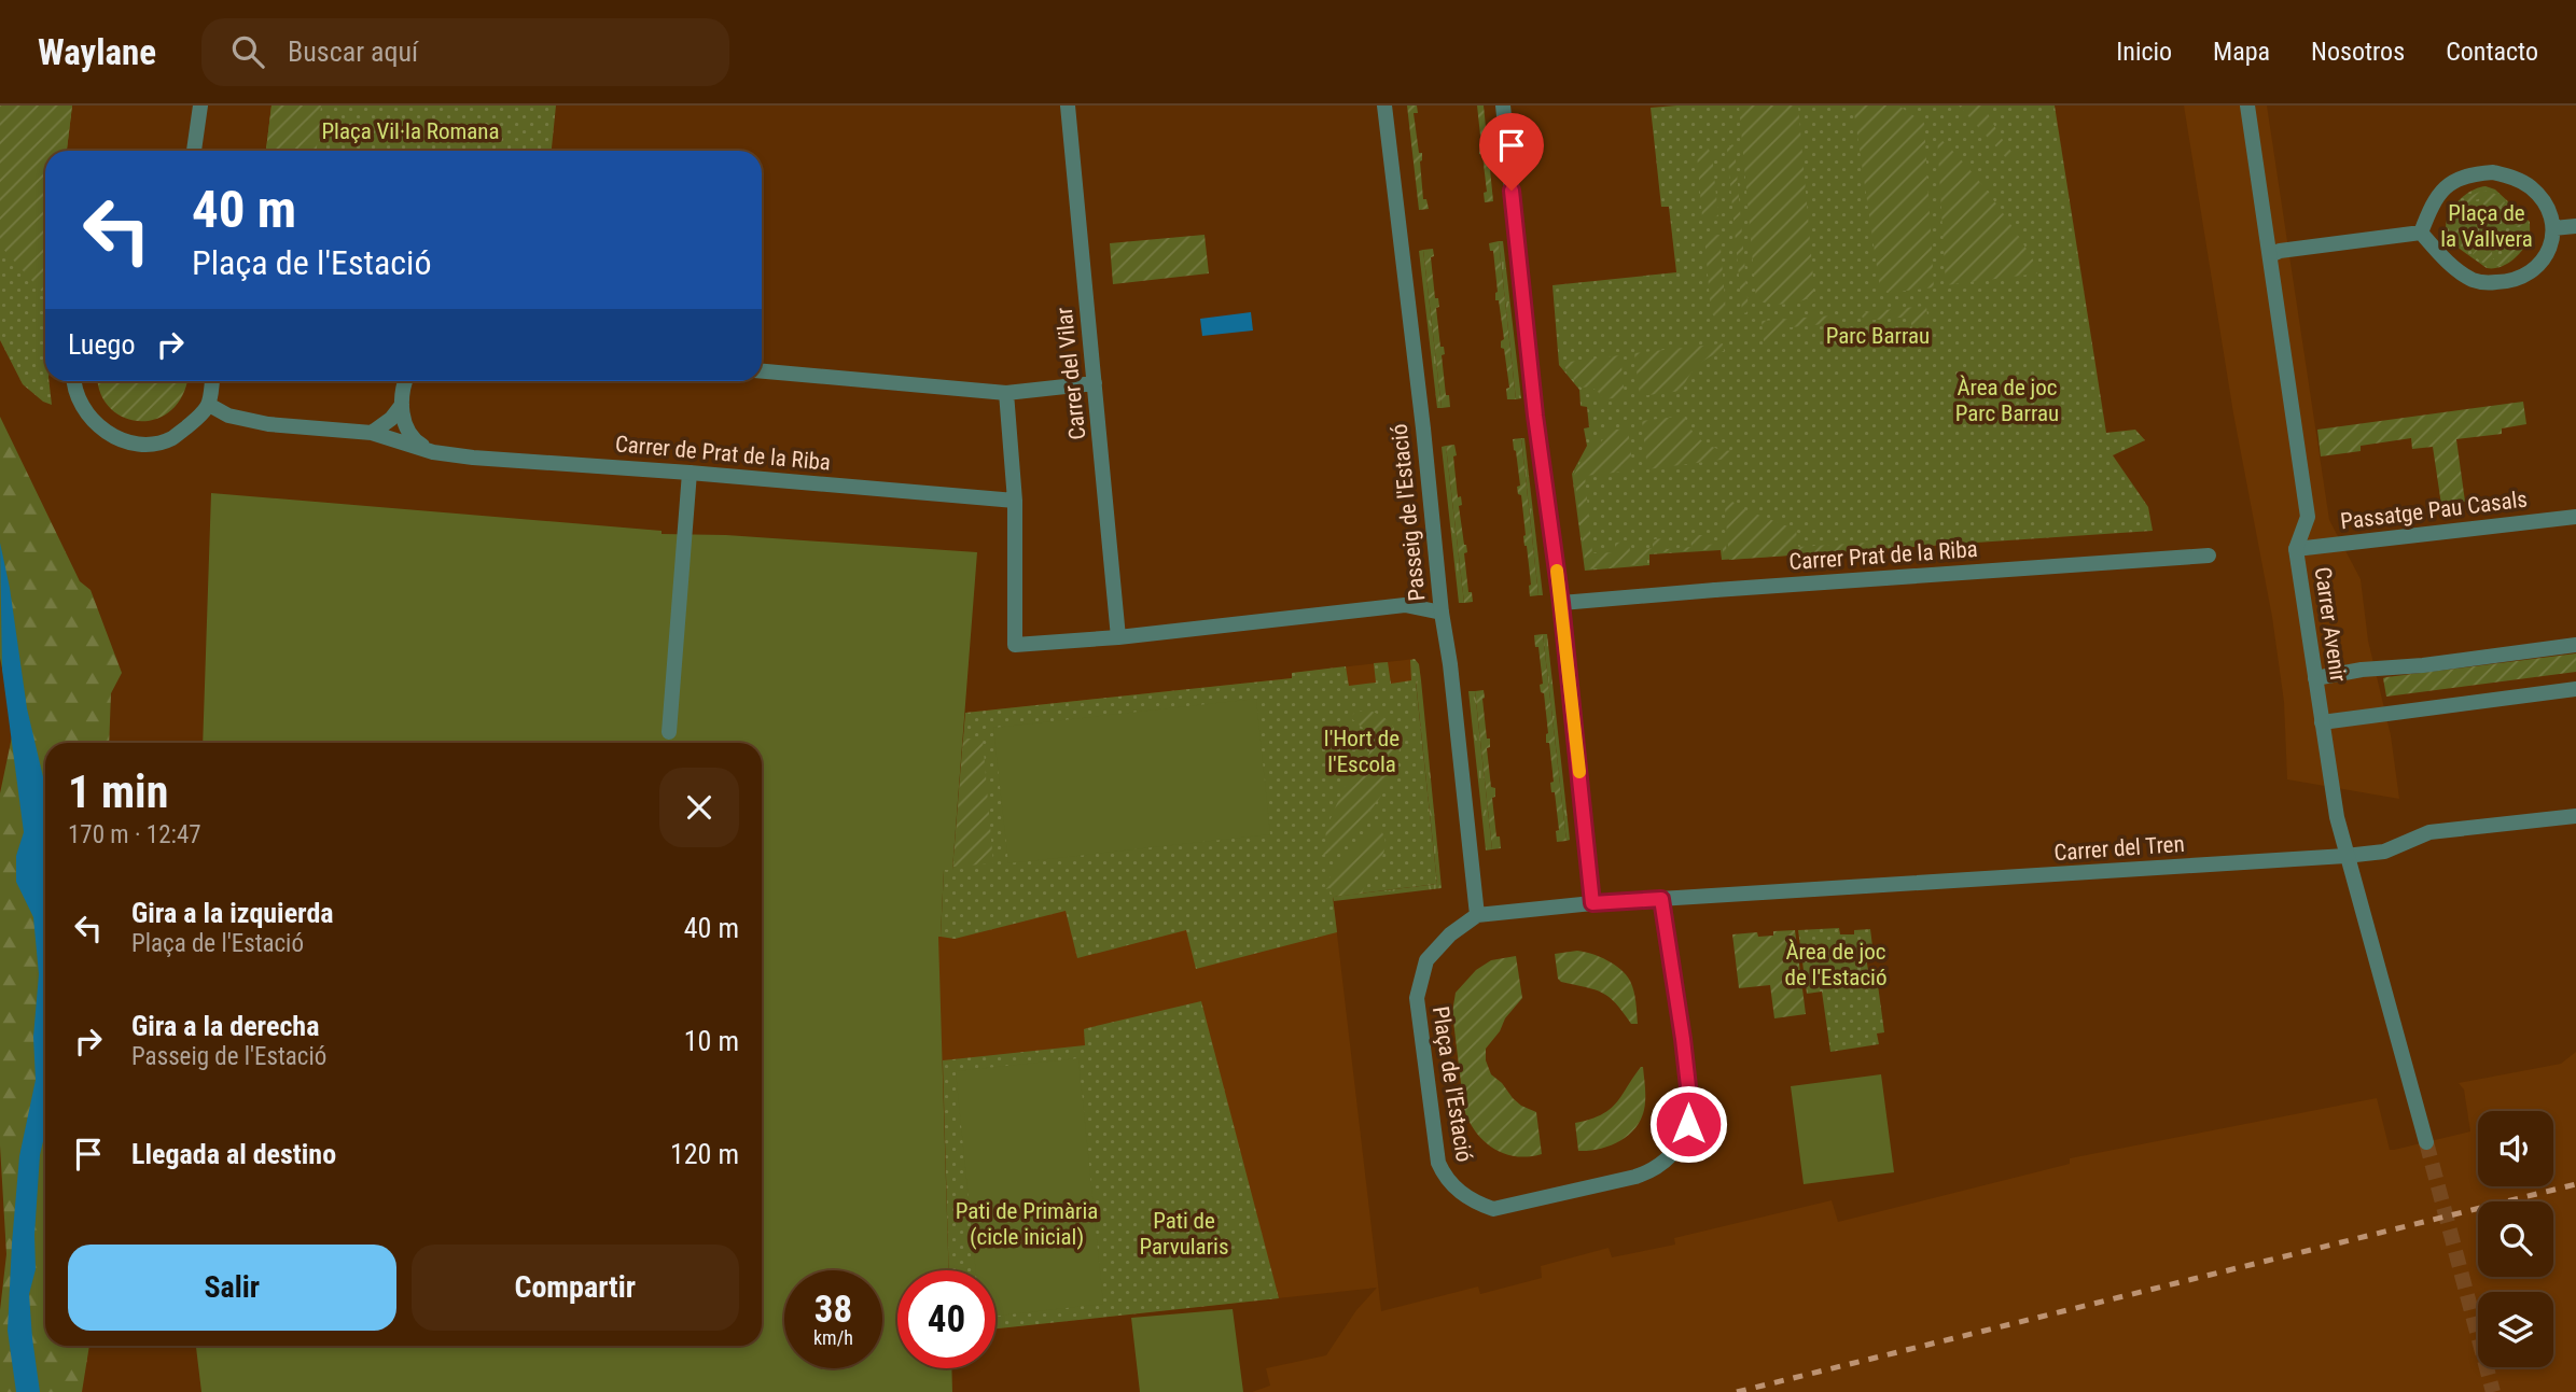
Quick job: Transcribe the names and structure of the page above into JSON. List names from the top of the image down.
{
  "streets": {
    "street": [
      "Carrer del Vilar",
      "Carrer de Prat de la Riba",
      "Passatge Pau Casals",
      "Passeig de l'Estació",
      "Carrer Prat de la Riba",
      "Carrer Avenir",
      "Carrer del Tren",
      "Plaça de l'Estació"
    ]
  },
  "crossings": [
    ["Passatge Pau Casals", "Carrer Avenir"],
    ["Passeig de l'Estació", "Plaça de l'Estació"],
    ["Carrer Avenir", "Carrer del Tren"],
    ["Carrer del Tren", "Plaça de l'Estació"]
  ],
  "parks": [
    "Plaça Vil·la Romana",
    "Plaça de la Vallvera",
    "Parc Barrau",
    "Àrea de joc Parc Barrau",
    "l'Hort de l'Escola",
    "Àrea de joc de l'Estació",
    "Pati de Primària (cicle inicial)",
    "Pati de Parvularis"
  ],
  "page": {
    "header": "Waylane",
    "search": "Buscar aquí",
    "nav": [
      "Inicio",
      "Mapa",
      "Nosotros",
      "Contacto"
    ],
    "turn": ["40 m", "Plaça de l'Estació"],
    "then": "Luego",
    "heading": ["1 min", "170 m · 12:47"],
    "list": [
      {
        "name": "Gira a la izquierda",
        "note": "Plaça de l'Estació",
        "value": "40 m"
      },
      {
        "name": "Gira a la derecha",
        "note": "Passeig de l'Estació",
        "value": "10 m"
      },
      {
        "name": "Llegada al destino",
        "value": "120 m"
      }
    ],
    "buttons": ["Salir", "Compartir"],
    "speed": "38 km/h",
    "limit": "40"
  }
}
